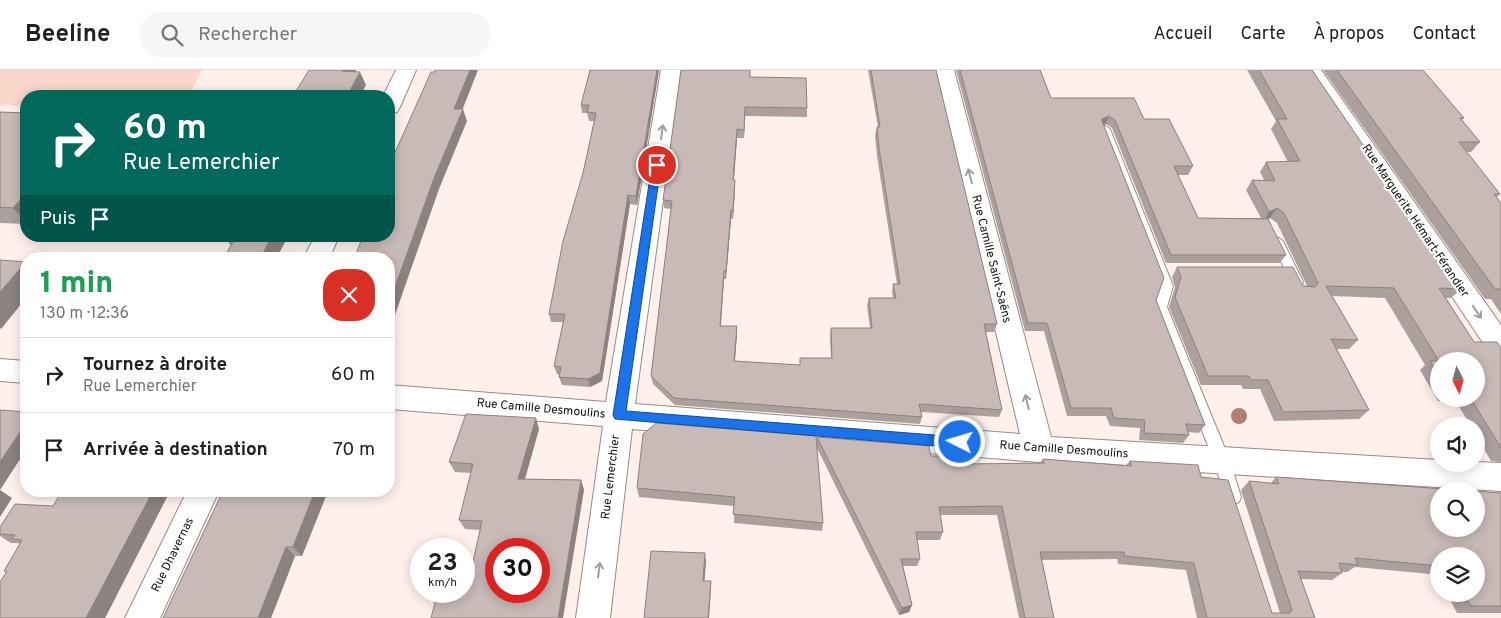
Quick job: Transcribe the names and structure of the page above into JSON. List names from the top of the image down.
{
  "streets": {
    "street": [
      "Rue Marguerite Hémart-Férandier",
      "Rue Camille Saint-Saëns",
      "Rue Camille Desmoulins",
      "Rue Lemerchier",
      "Rue Dhavernas"
    ]
  },
  "crossings": [
    ["Rue Camille Saint-Saëns", "Rue Camille Desmoulins"],
    ["Rue Camille Desmoulins", "Rue Lemerchier"]
  ],
  "one_way": ["Rue Marguerite Hémart-Férandier", "Rue Camille Saint-Saëns", "Rue Lemerchier"],
  "north": "bottom",
  "page": {
    "header": "Beeline",
    "search": "Rechercher",
    "nav": [
      "Accueil",
      "Carte",
      "À propos",
      "Contact"
    ],
    "turn": ["60 m", "Rue Lemerchier"],
    "then": "Puis",
    "heading": ["1 min", "130 m · 12:36"],
    "list": [
      {
        "name": "Tournez à droite",
        "note": "Rue Lemerchier",
        "value": "60 m"
      },
      {
        "name": "Arrivée à destination",
        "value": "70 m"
      }
    ],
    "speed": "23 km/h",
    "limit": "30"
  }
}
